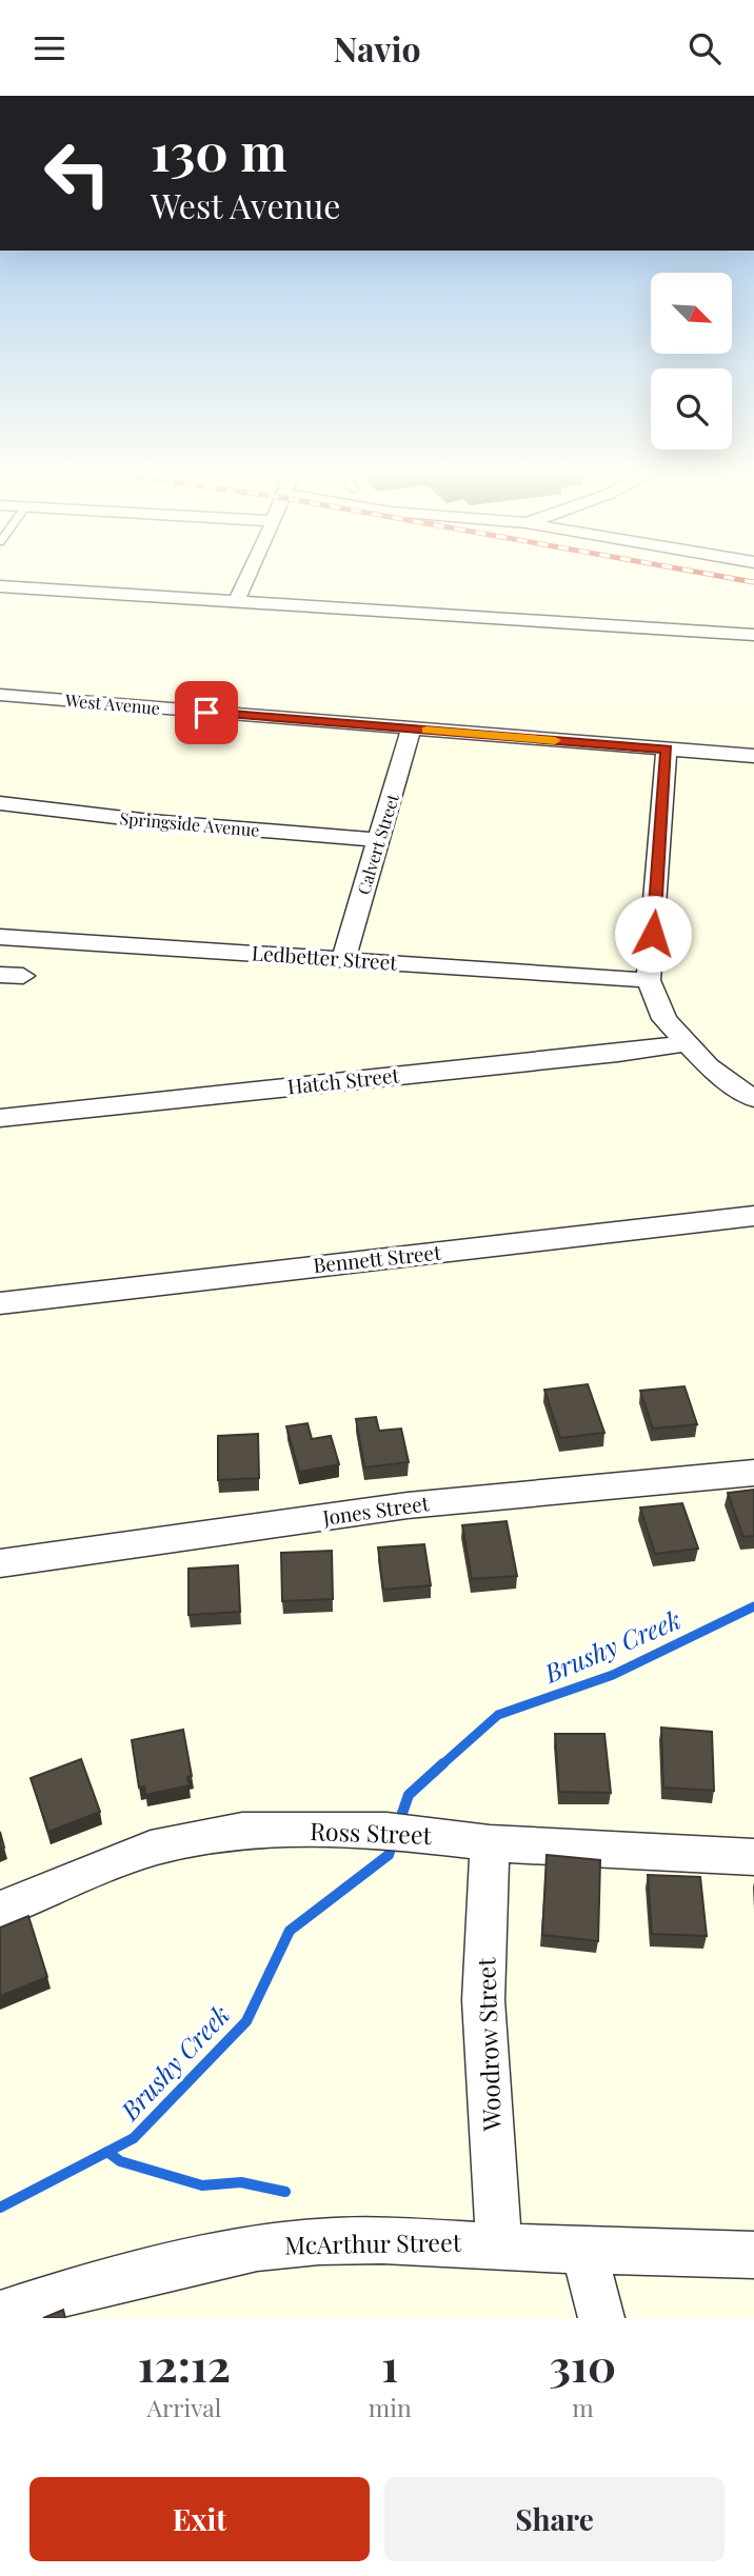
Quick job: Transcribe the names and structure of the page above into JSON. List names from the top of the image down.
{
  "streets": {
    "street": [
      "West Avenue",
      "Springside Avenue",
      "Calvert Street",
      "Ledbetter Street",
      "Hatch Street",
      "Bennett Street",
      "Jones Street",
      "Ross Street",
      "Woodrow Street",
      "McArthur Street"
    ]
  },
  "crossings": [
    ["West Avenue", "Calvert Street"],
    ["Springside Avenue", "Calvert Street"],
    ["Calvert Street", "Ledbetter Street"],
    ["Ross Street", "Woodrow Street"],
    ["Woodrow Street", "McArthur Street"]
  ],
  "water": ["Brushy Creek"],
  "north": "bottom right",
  "page": {
    "header": "Navio",
    "turn": ["130 m", "West Avenue"],
    "eta": [
      "12:12",
      "Arrival",
      "1",
      "min",
      "310",
      "m"
    ],
    "buttons": ["Exit", "Share"]
  }
}
